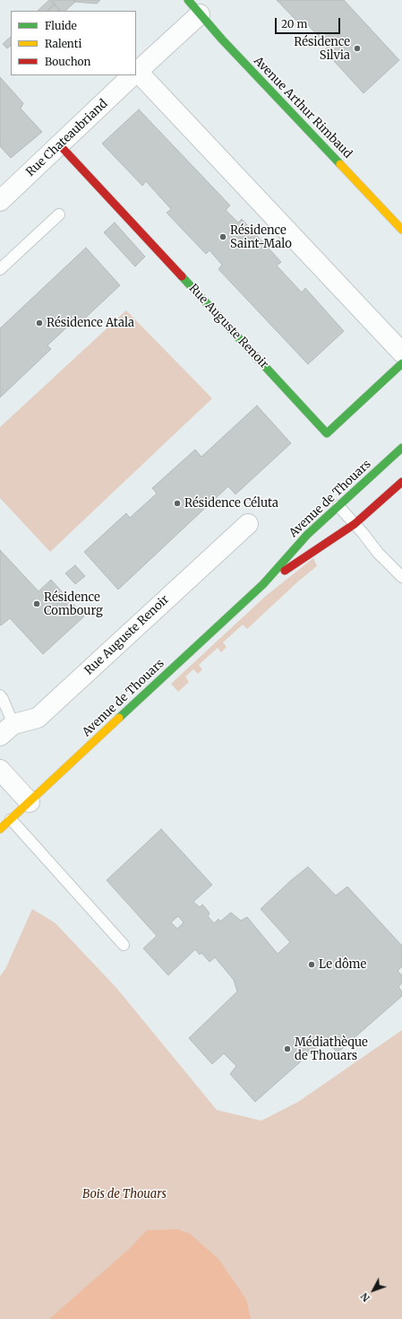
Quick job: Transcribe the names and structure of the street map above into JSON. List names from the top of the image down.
{
  "streets": {
    "street": [
      "Avenue Arthur Rimbaud",
      "Rue Chateaubriand",
      "Rue Auguste Renoir",
      "Avenue de Thouars"
    ]
  },
  "crossings": [
    ["Avenue Arthur Rimbaud", "Rue Chateaubriand"],
    ["Rue Chateaubriand", "Rue Auguste Renoir"]
  ],
  "parks": ["Bois de Thouars"],
  "places": [
    "Résidence Silvia",
    "Résidence Saint-Malo",
    "Résidence Atala",
    "Résidence Céluta",
    "Résidence Combourg",
    "Le dôme",
    "Médiathèque de Thouars"
  ],
  "legend": ["Fluide", "Ralenti", "Bouchon"],
  "scale_bar": "20 m",
  "north": "bottom left"
}
